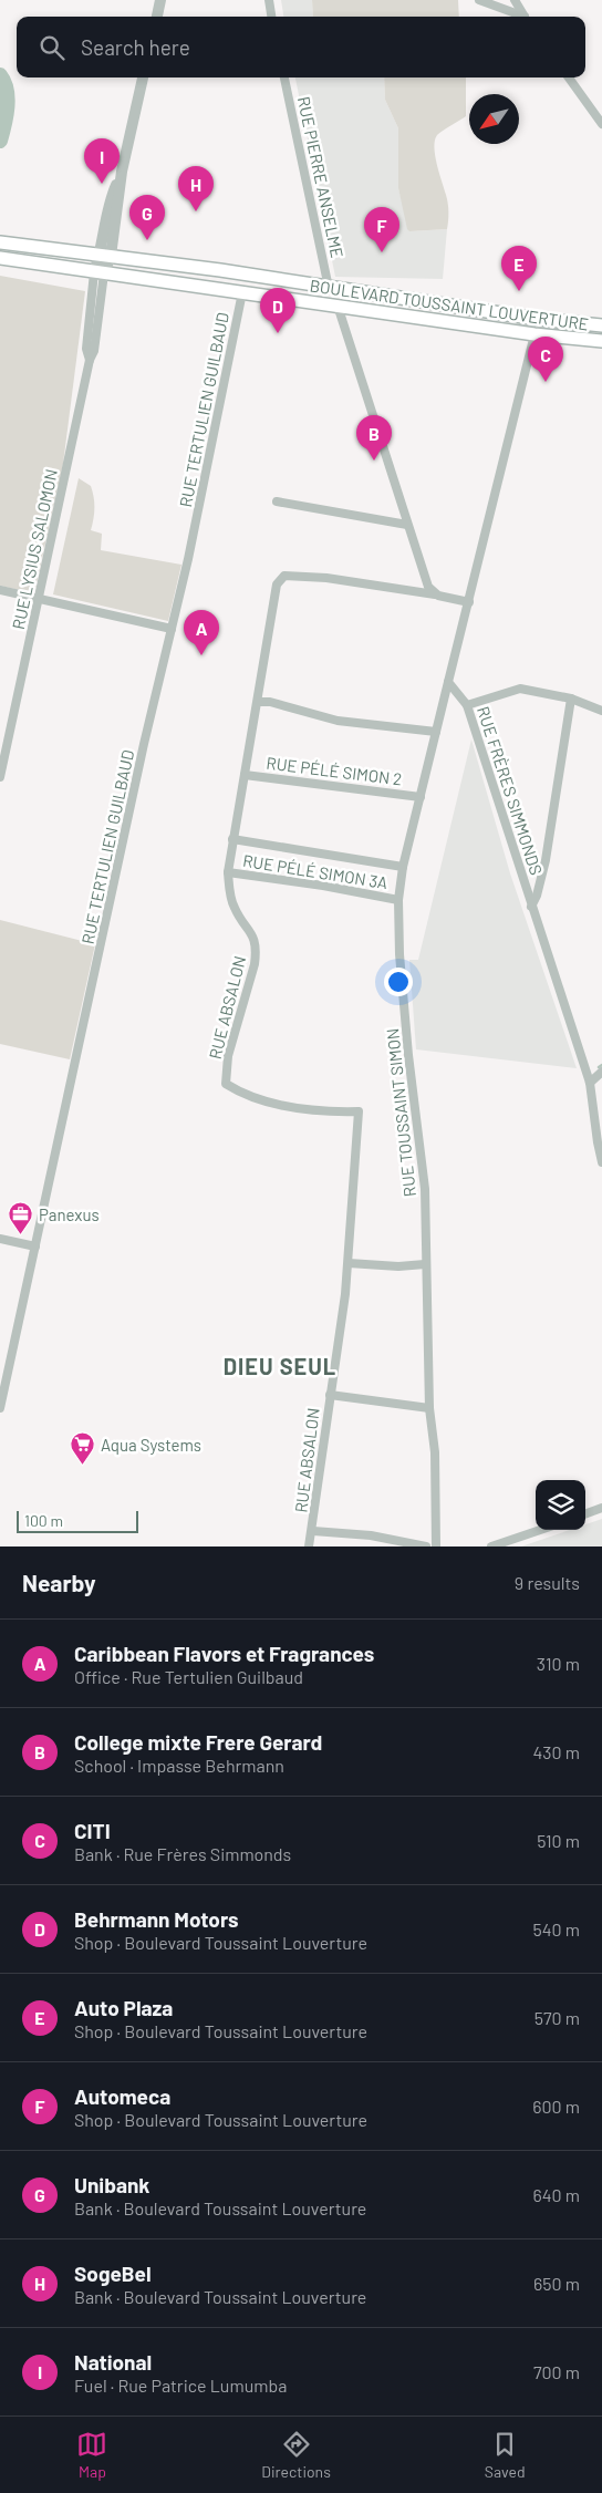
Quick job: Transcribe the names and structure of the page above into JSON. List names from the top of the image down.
{
  "streets": {
    "main road": ["BOULEVARD TOUSSAINT LOUVERTURE"],
    "street": [
      "RUE PIERRE ANSELME",
      "RUE TERTULIEN GUILBAUD",
      "RUE LYSIUS SALOMON",
      "RUE PÉLÉ SIMON 2",
      "RUE FRÈRES SIMMONDS",
      "RUE PÉLÉ SIMON 3A",
      "RUE ABSALON",
      "RUE TOUSSAINT SIMON"
    ]
  },
  "crossings": [
    ["RUE PIERRE ANSELME", "BOULEVARD TOUSSAINT LOUVERTURE"],
    ["BOULEVARD TOUSSAINT LOUVERTURE", "RUE TERTULIEN GUILBAUD"],
    ["BOULEVARD TOUSSAINT LOUVERTURE", "RUE LYSIUS SALOMON"],
    ["RUE PÉLÉ SIMON 2", "RUE ABSALON"],
    ["RUE PÉLÉ SIMON 2", "RUE TOUSSAINT SIMON"],
    ["RUE FRÈRES SIMMONDS", "RUE TOUSSAINT SIMON"],
    ["RUE PÉLÉ SIMON 3A", "RUE ABSALON"],
    ["RUE PÉLÉ SIMON 3A", "RUE TOUSSAINT SIMON"]
  ],
  "districts": ["DIEU SEUL"],
  "places": {
    "office": ["Panexus"],
    "supermarket": ["Aqua Systems"]
  },
  "scale_bar": "100 m",
  "north": "bottom left",
  "page": {
    "search": "Search here",
    "pins": [
      "I",
      "H",
      "G",
      "F",
      "E",
      "D",
      "C",
      "B",
      "A"
    ],
    "scale": "100 m",
    "heading": ["Nearby", "9 results"],
    "list": [
      {
        "mark": "A",
        "name": "Caribbean Flavors et Fragrances",
        "note": "Office · Rue Tertulien Guilbaud",
        "value": "310 m"
      },
      {
        "mark": "B",
        "name": "College mixte Frere Gerard",
        "note": "School · Impasse Behrmann",
        "value": "430 m"
      },
      {
        "mark": "C",
        "name": "CITI",
        "note": "Bank · Rue Frères Simmonds",
        "value": "510 m"
      },
      {
        "mark": "D",
        "name": "Behrmann Motors",
        "note": "Shop · Boulevard Toussaint Louverture",
        "value": "540 m"
      },
      {
        "mark": "E",
        "name": "Auto Plaza",
        "note": "Shop · Boulevard Toussaint Louverture",
        "value": "570 m"
      },
      {
        "mark": "F",
        "name": "Automeca",
        "note": "Shop · Boulevard Toussaint Louverture",
        "value": "600 m"
      },
      {
        "mark": "G",
        "name": "Unibank",
        "note": "Bank · Boulevard Toussaint Louverture",
        "value": "640 m"
      },
      {
        "mark": "H",
        "name": "SogeBel",
        "note": "Bank · Boulevard Toussaint Louverture",
        "value": "650 m"
      },
      {
        "mark": "I",
        "name": "National",
        "note": "Fuel · Rue Patrice Lumumba",
        "value": "700 m"
      }
    ],
    "nav": ["Map", "Directions", "Saved"]
  }
}
